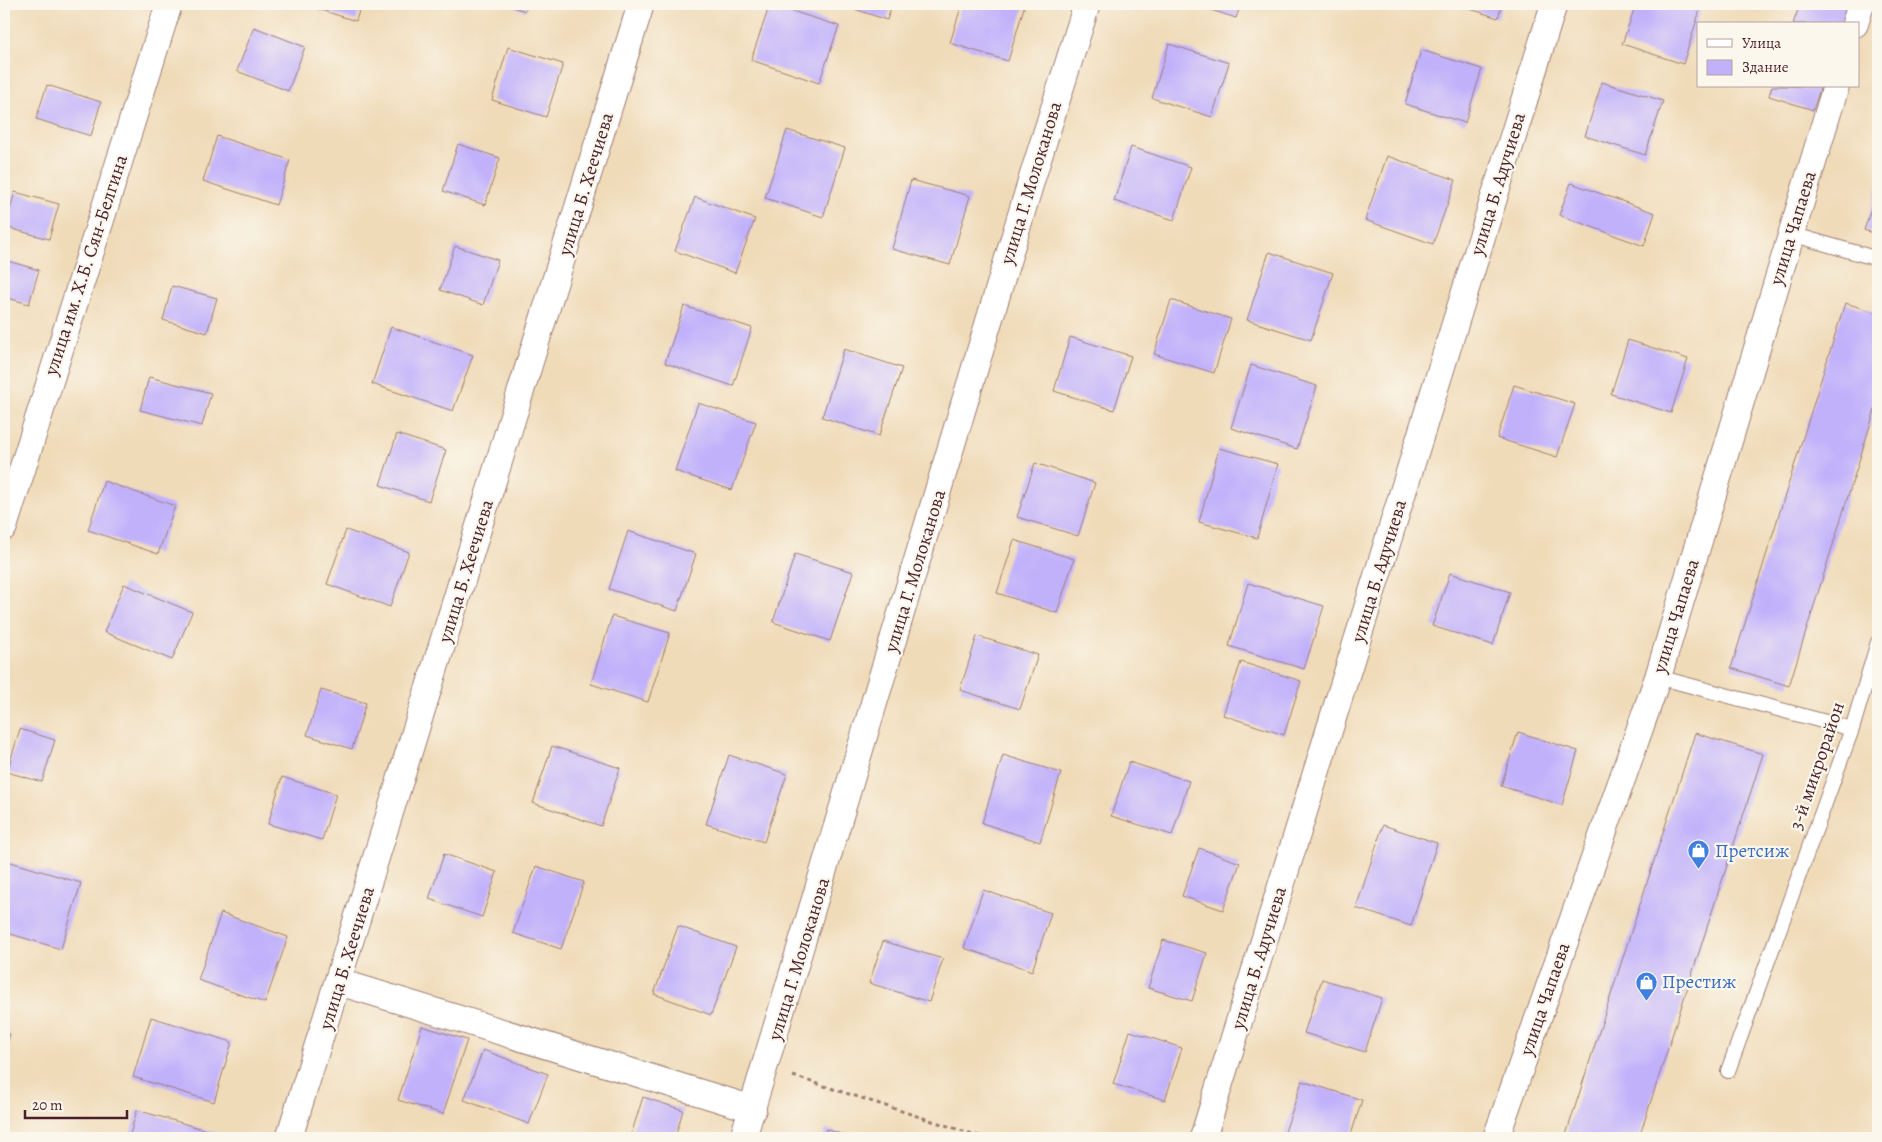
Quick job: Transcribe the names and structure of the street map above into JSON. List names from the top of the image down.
{
  "streets": {
    "street": [
      "улица Г. Молоканова",
      "улица Б. Хеечиева",
      "улица Б. Адучиева",
      "улица Чапаева",
      "улица им. Х.Б. Сян-Белгина"
    ],
    "lane": ["3-й микрорайон"]
  },
  "places": {
    "shop": ["Претсиж", "Престиж"]
  },
  "legend": ["Улица", "Здание"],
  "scale_bar": "20 m"
}
